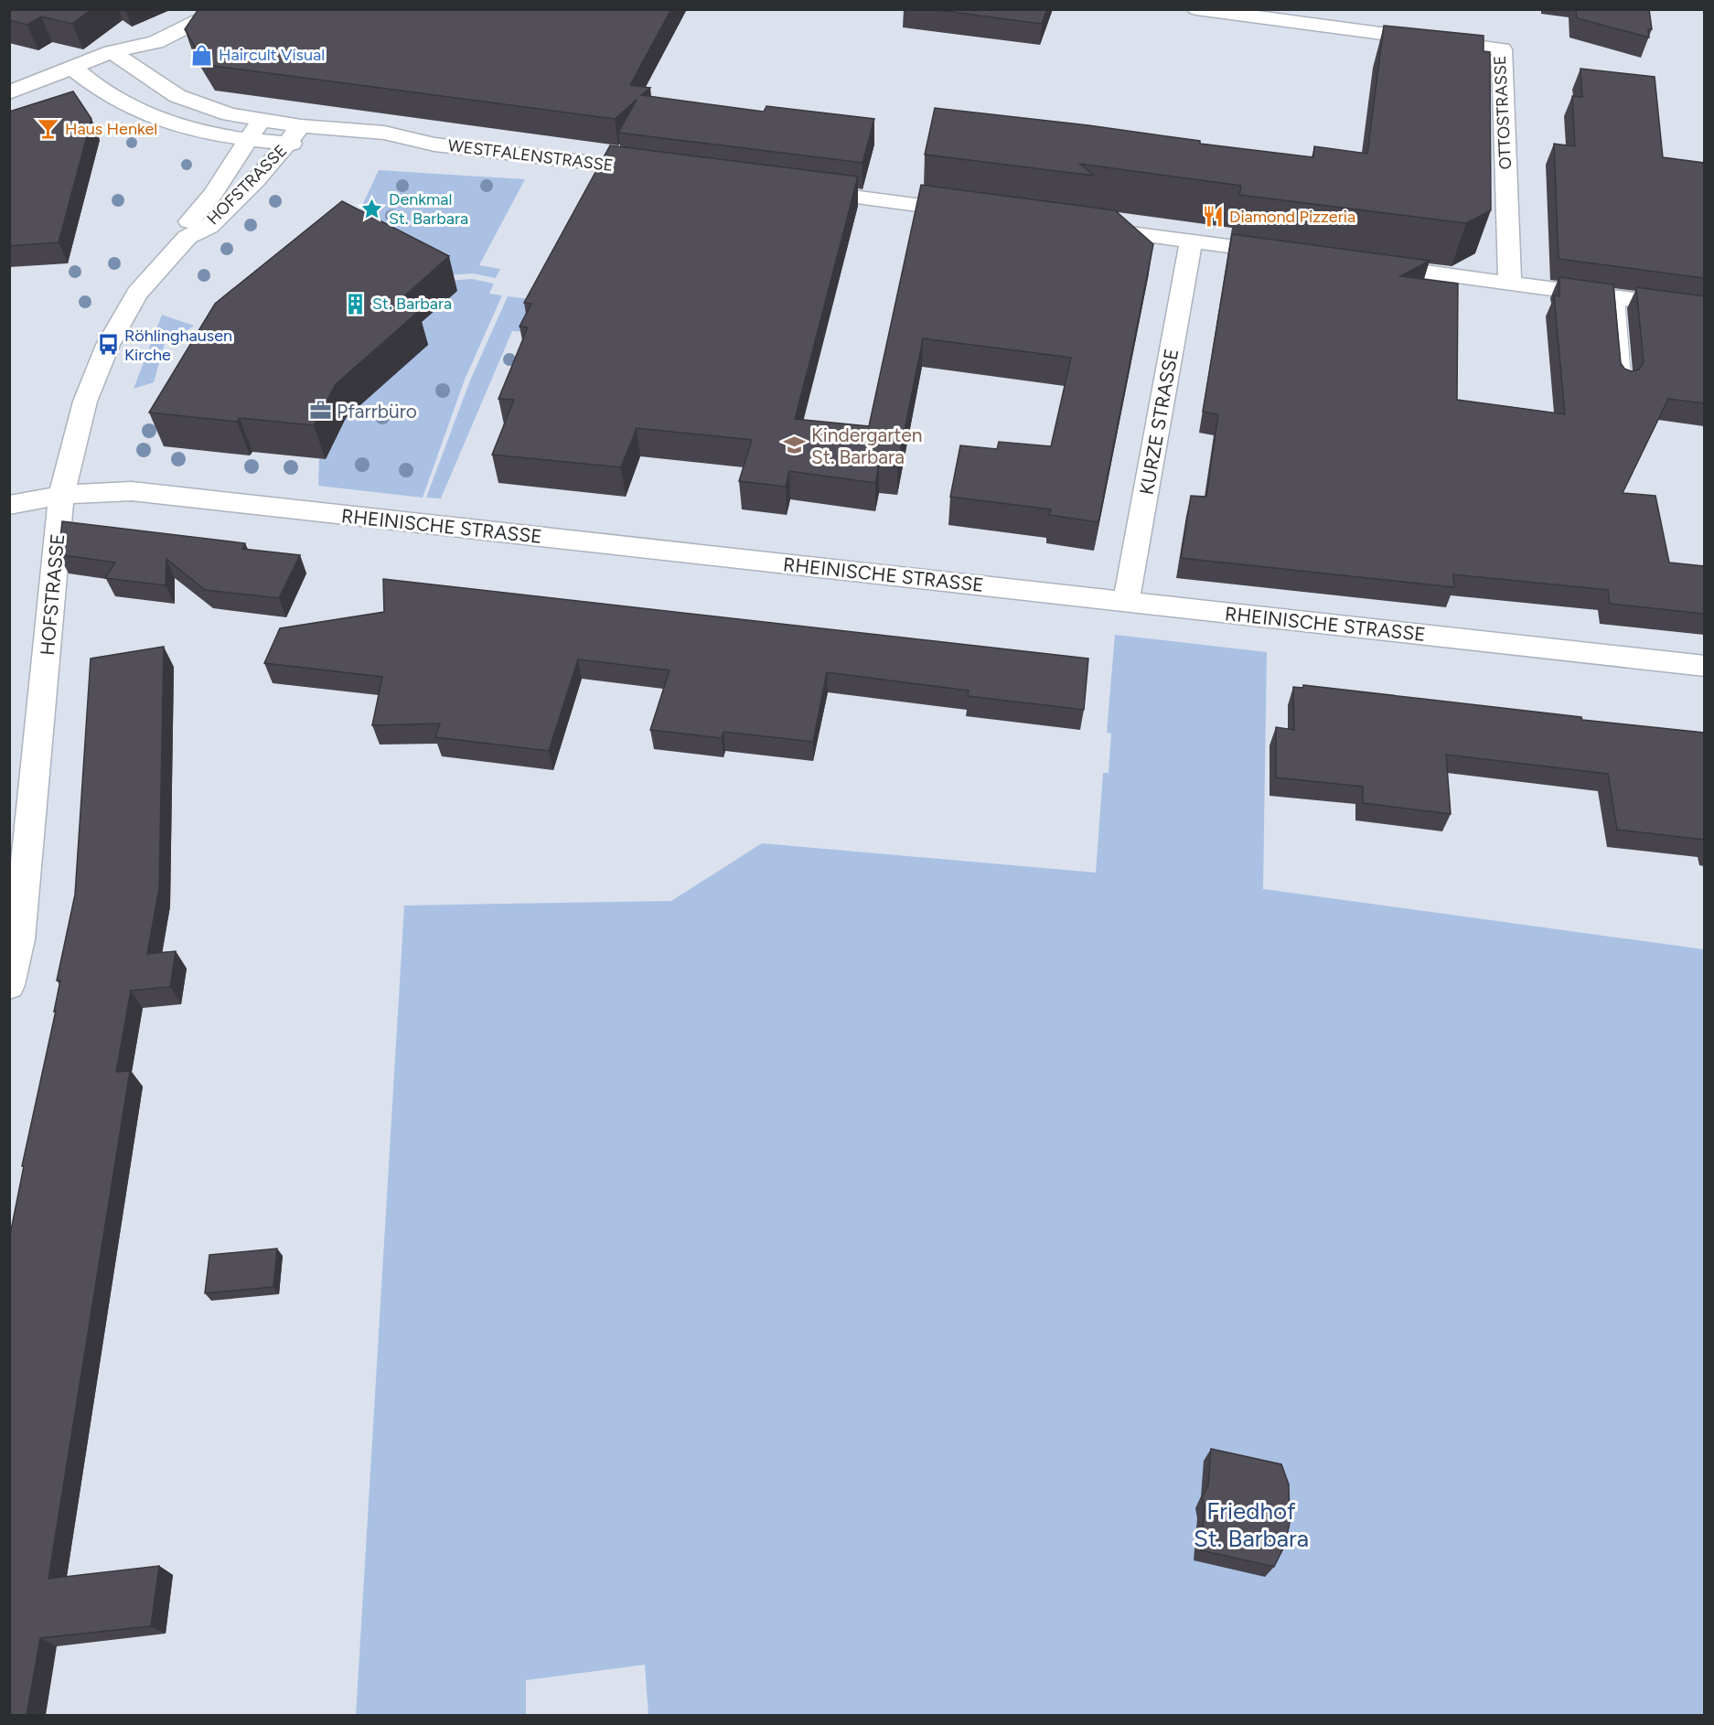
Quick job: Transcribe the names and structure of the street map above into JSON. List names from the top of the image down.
{
  "streets": {
    "street": [
      "OTTOSTRASSE",
      "WESTFALENSTRASSE",
      "HOFSTRASSE",
      "KURZE STRASSE",
      "RHEINISCHE STRASSE"
    ]
  },
  "crossings": [
    ["WESTFALENSTRASSE", "HOFSTRASSE"],
    ["HOFSTRASSE", "RHEINISCHE STRASSE"],
    ["KURZE STRASSE", "RHEINISCHE STRASSE"]
  ],
  "parks": ["Friedhof St. Barbara"],
  "places": {
    "shop": ["Haircult Visual"],
    "bar": ["Haus Henkel"],
    "place": ["Denkmal St. Barbara"],
    "restaurant": ["Diamond Pizzeria"],
    "building": ["St. Barbara"],
    "bus stop": ["Röhlinghausen Kirche"],
    "office": ["Pfarrbüro"],
    "school or university": ["Kindergarten St. Barbara"]
  }
}
